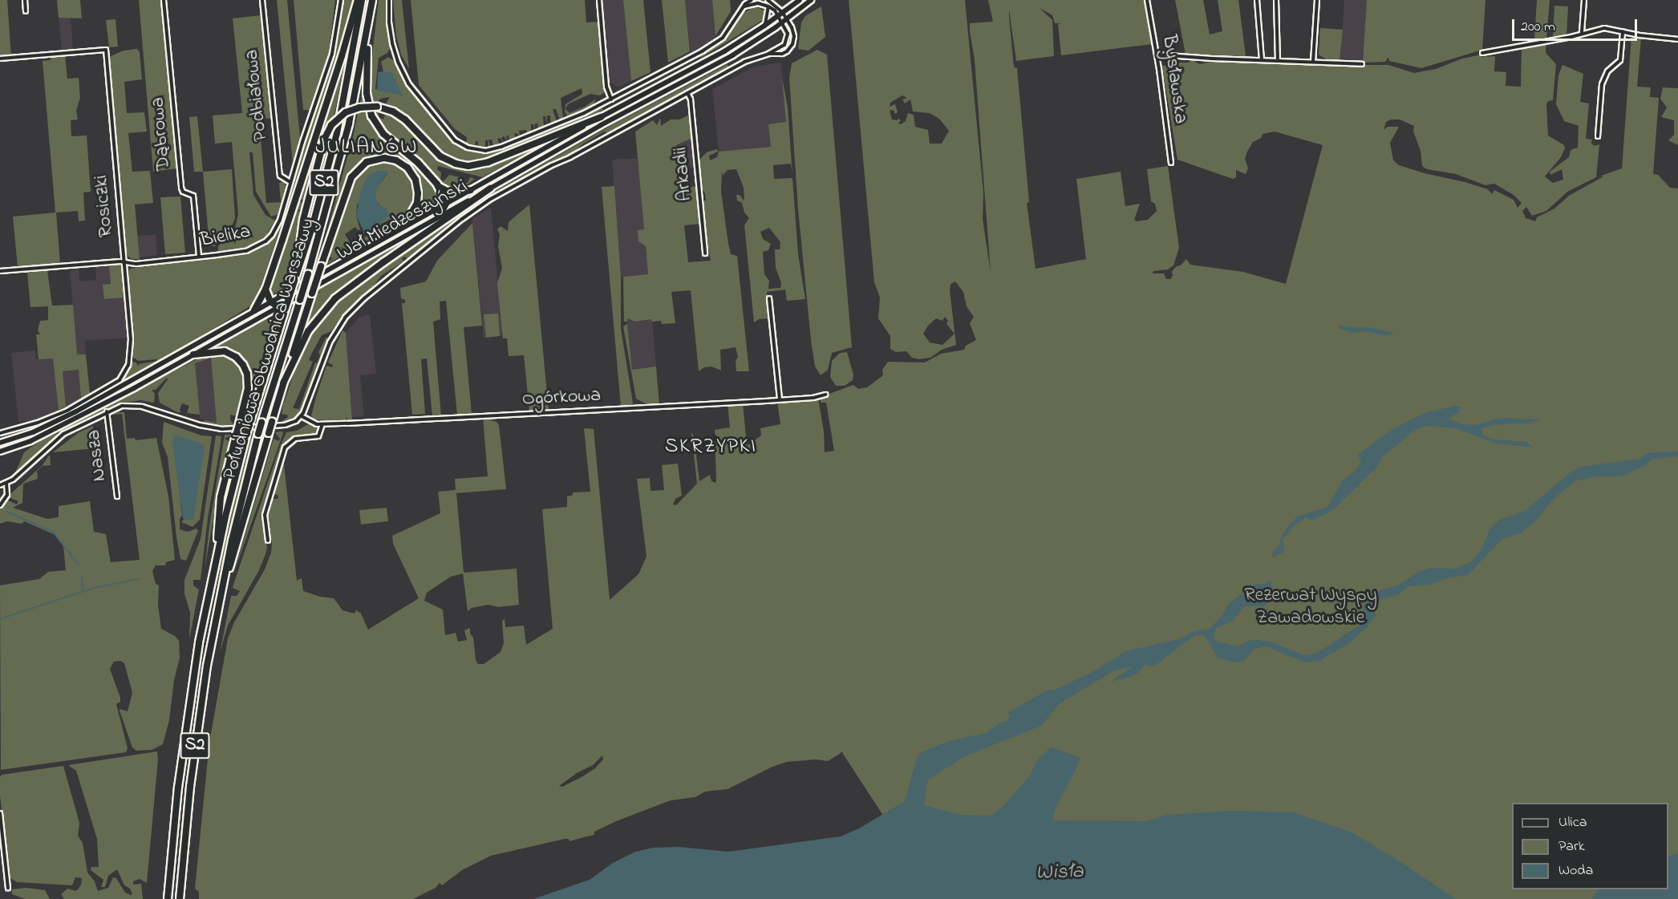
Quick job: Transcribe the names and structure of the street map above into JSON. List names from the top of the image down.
{
  "streets": {
    "highway": ["S2", "Południowa Obwodnica Warszawy"],
    "main road": ["Wał Miedzeszyński"],
    "street": [
      "Bysławska",
      "Podbiałowa",
      "Dąbrowa",
      "Arkadii",
      "Rosiczki",
      "Bielika",
      "Ogórkowa",
      "Nasza"
    ]
  },
  "crossings": [
    ["Podbiałowa", "Bielika"],
    ["Dąbrowa", "Bielika"],
    ["Arkadii", "Wał Miedzeszyński"],
    ["S2", "Południowa Obwodnica Warszawy"],
    ["Rosiczki", "Bielika"],
    ["Wał Miedzeszyński", "Ogórkowa"]
  ],
  "districts": ["JULIANÓW", "SKRZYPKI"],
  "water": ["Wisła"],
  "parks": ["Rezerwat Wyspy Zawadowskie"],
  "legend": ["Ulica", "Park", "Woda"],
  "scale_bar": "200 m"
}
